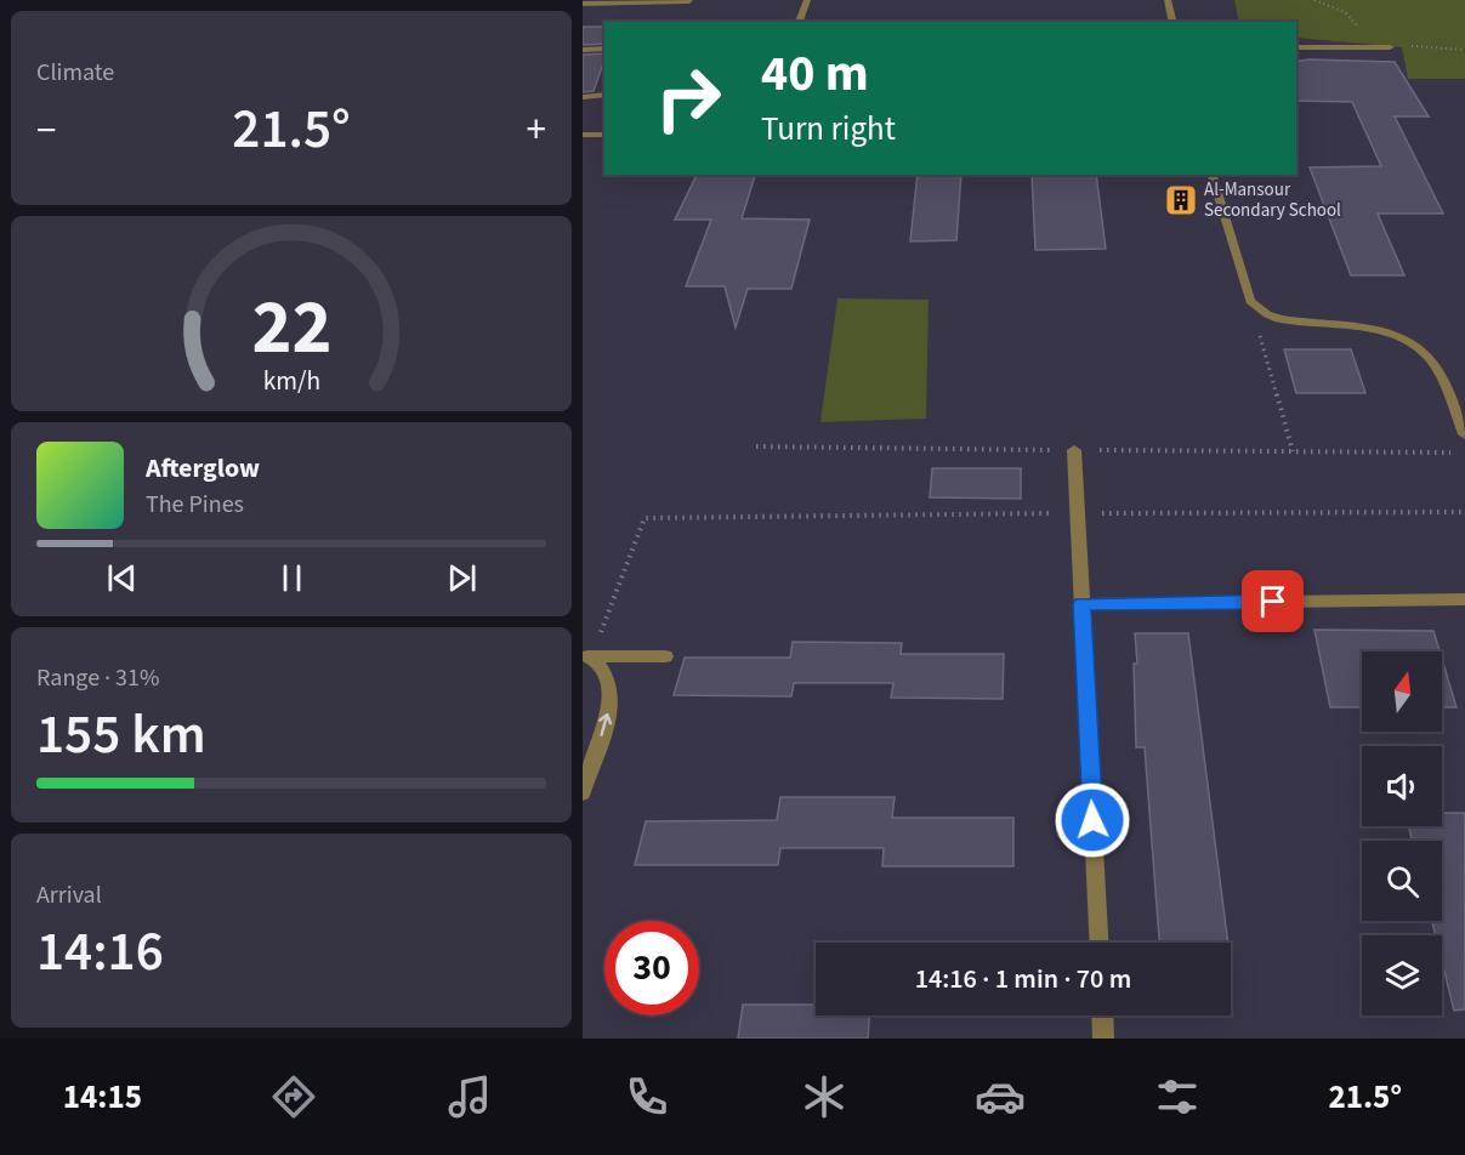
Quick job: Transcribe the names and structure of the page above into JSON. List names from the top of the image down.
{
  "places": {
    "building": ["Al-Mansour Secondary School"]
  },
  "north": "top",
  "page": {
    "tile": [
      "Climate",
      ["Range · 31%", "155 km"],
      ["Arrival", "14:16"]
    ],
    "turn": ["40 m", "Turn right"],
    "heat": ["−", "21.5°", "+"],
    "song": ["Afterglow", "The Pines"],
    "limit": "30",
    "trip": "14:16 · 1 min · 70 m",
    "tabs": ["14:15", "21.5°"],
    "gauge": ["22", "km/h"]
  }
}
